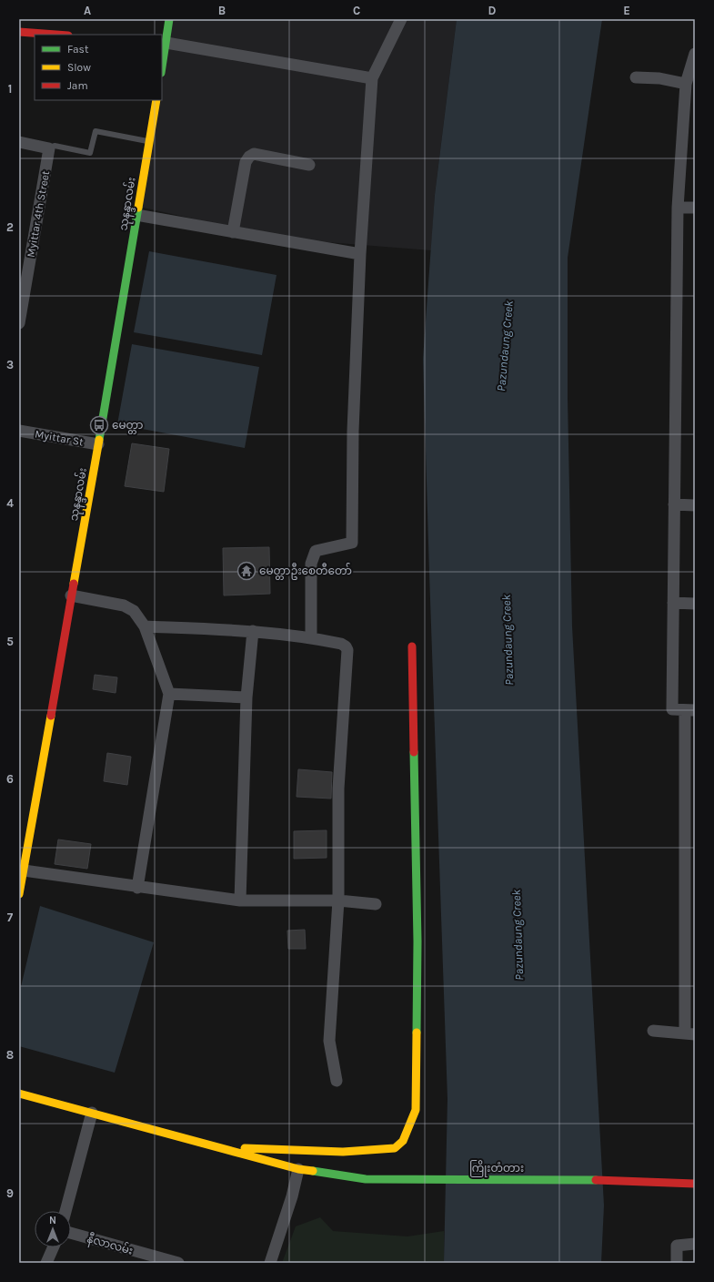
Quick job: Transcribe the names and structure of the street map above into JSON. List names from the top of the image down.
{
  "streets": {
    "main road": ["သုနန္ဒာလမ်း", "ကြိုးတံတား"],
    "street": ["Myittar 4th Street", "Myittar St", "နီလာလမ်း"]
  },
  "crossings": [
    ["သုနန္ဒာလမ်း", "Myittar St"]
  ],
  "water": ["Pazundaung Creek"],
  "places": {
    "bus stop": ["မေတ္တာ"],
    "temple": ["မေတ္တာဦးစေတီတော်"]
  },
  "legend": ["Fast", "Slow", "Jam"],
  "north": "top",
  "grid": {
    "columns": [
      "A",
      "B",
      "C",
      "D",
      "E"
    ],
    "rows": [
      "1",
      "2",
      "3",
      "4",
      "5",
      "6",
      "7",
      "8",
      "9"
    ]
  }
}
